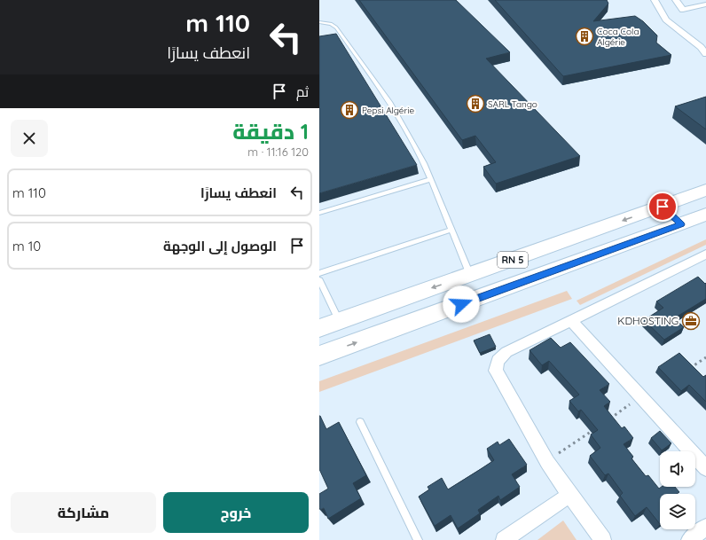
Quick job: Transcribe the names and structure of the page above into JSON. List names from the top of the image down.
{
  "streets": {
    "highway": ["RN 5"]
  },
  "places": {
    "building": ["Coca Cola Algérie", "SARL Tango", "Pepsi Algérie"],
    "office": ["KDHOSTING"]
  },
  "page": {
    "turn": ["110 m", "انعطف يسارًا"],
    "then": "ثم",
    "heading": ["1 دقيقة", "120 m · 11:16"],
    "list": [
      {
        "name": "انعطف يسارًا",
        "value": "110 m"
      },
      {
        "name": "الوصول إلى الوجهة",
        "value": "10 m"
      }
    ],
    "buttons": ["خروج", "مشاركة"]
  }
}
